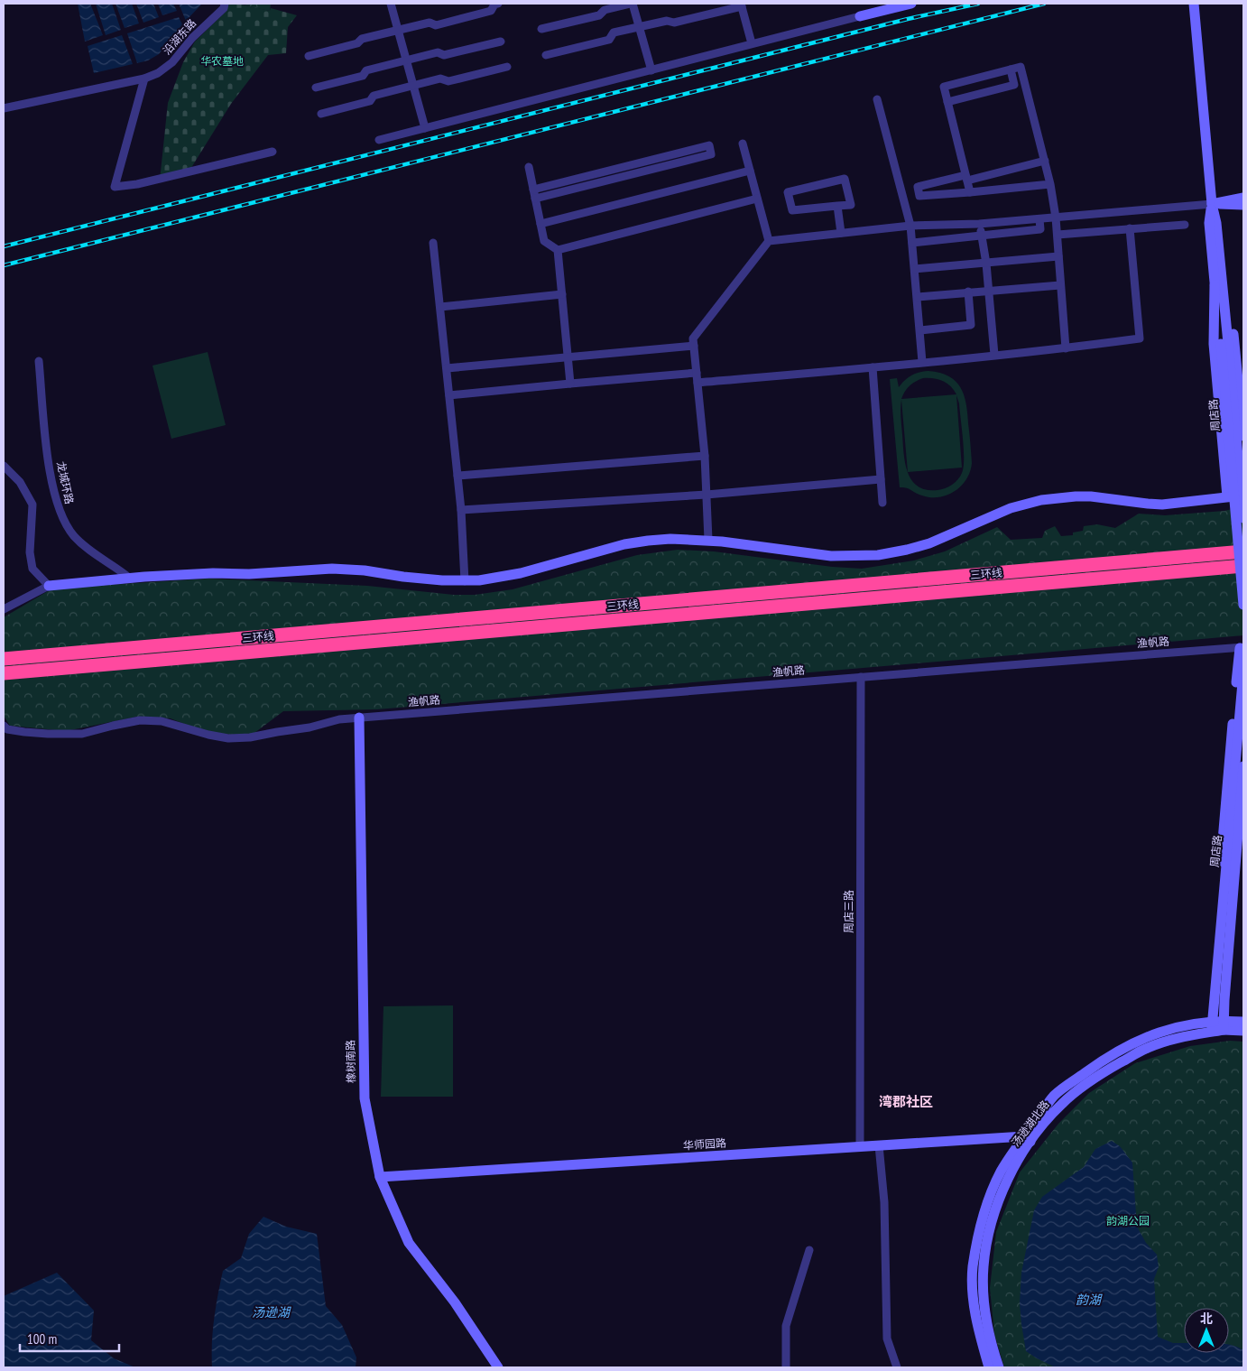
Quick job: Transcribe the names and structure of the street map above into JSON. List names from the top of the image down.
{
  "streets": {
    "highway": ["三环线"],
    "street": [
      "沿湖东路",
      "周店路",
      "龙城环路",
      "渔帆路",
      "周店三路",
      "橡树南路",
      "汤逊湖北路",
      "华师园路"
    ]
  },
  "crossings": [
    ["周店路", "汤逊湖北路"],
    ["渔帆路", "周店三路"],
    ["渔帆路", "橡树南路"],
    ["周店三路", "华师园路"],
    ["橡树南路", "华师园路"],
    ["汤逊湖北路", "华师园路"]
  ],
  "districts": ["湾郡社区"],
  "water": ["韵湖", "汤逊湖"],
  "parks": ["华农墓地", "韵湖公园"],
  "scale_bar": "100 m",
  "north": "top"
}
